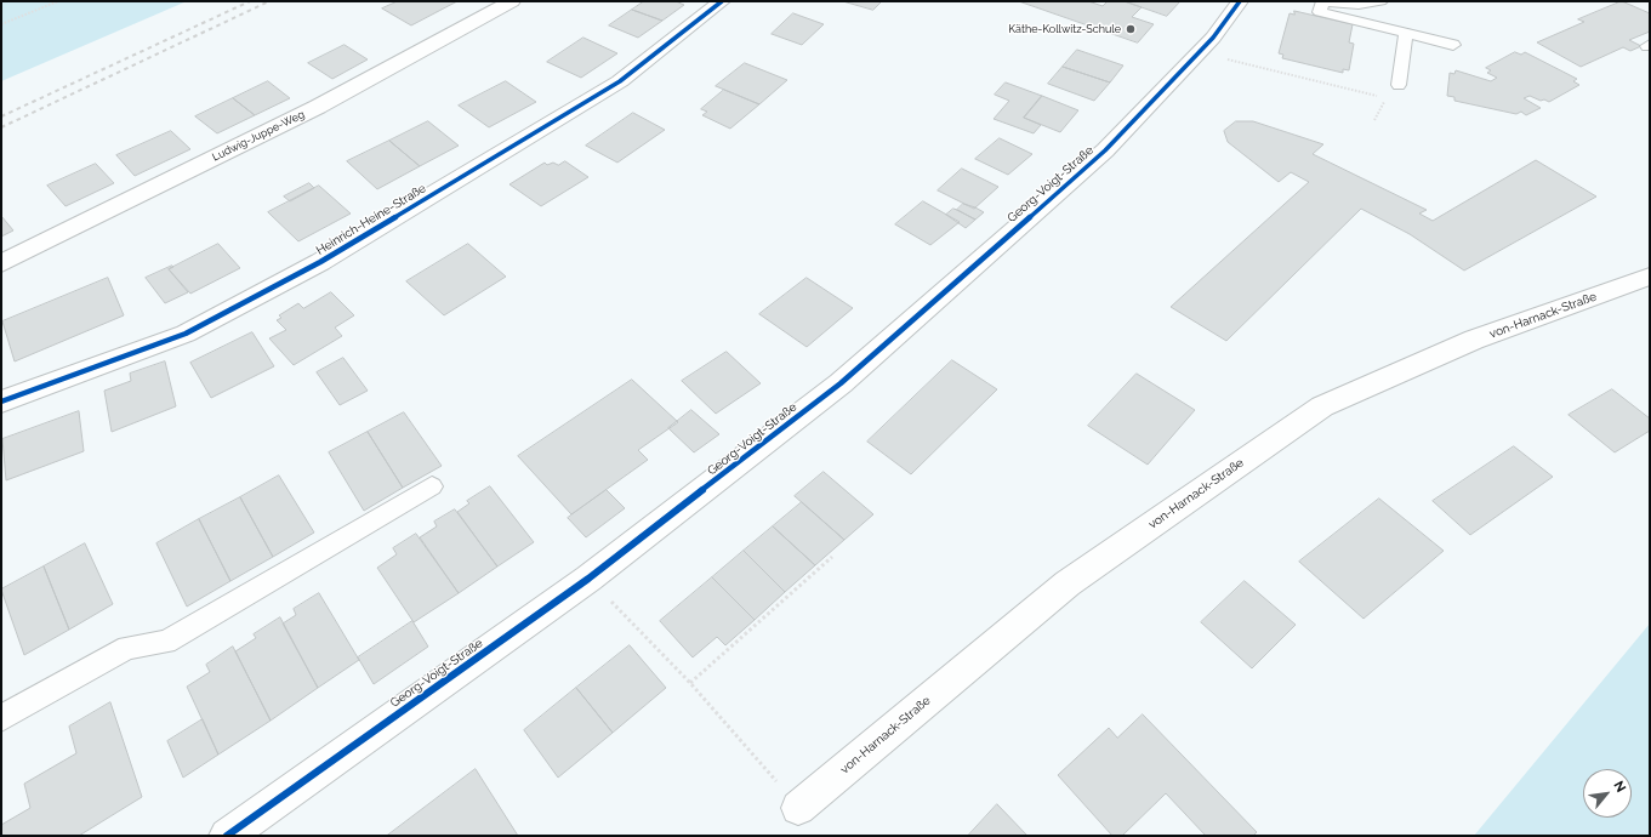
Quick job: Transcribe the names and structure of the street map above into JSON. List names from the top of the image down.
{
  "streets": {
    "street": [
      "Ludwig-Juppe-Weg",
      "Georg-Voigt-Straße",
      "Heinrich-Heine-Straße",
      "von-Harnack-Straße"
    ]
  },
  "places": ["Käthe-Kollwitz-Schule"],
  "north": "top right"
}
